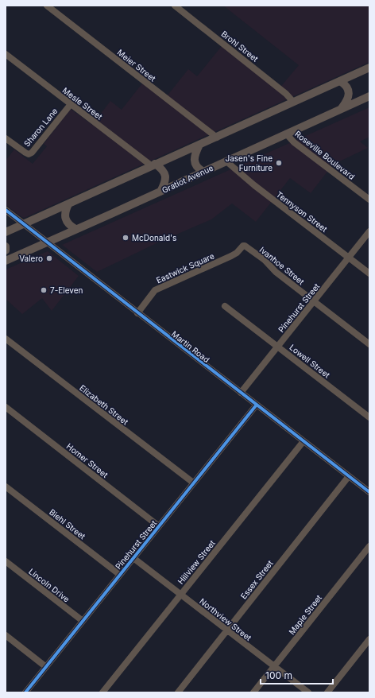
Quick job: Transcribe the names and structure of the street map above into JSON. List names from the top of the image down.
{
  "streets": {
    "main road": ["Gratiot Avenue"],
    "street": [
      "Brohl Street",
      "Meier Street",
      "Mesle Street",
      "Sharon Lane",
      "Roseville Boulevard",
      "Tennyson Street",
      "Ivanhoe Street",
      "Eastwick Square",
      "Pinehurst Street",
      "Martin Road",
      "Lowell Street",
      "Elizabeth Street",
      "Homer Street",
      "Biehl Street",
      "Hillview Street",
      "Essex Street",
      "Lincoln Drive",
      "Maple Street",
      "Northview Street"
    ]
  },
  "crossings": [
    ["Mesle Street", "Sharon Lane"],
    ["Roseville Boulevard", "Gratiot Avenue"],
    ["Gratiot Avenue", "Tennyson Street"],
    ["Gratiot Avenue", "Martin Road"],
    ["Tennyson Street", "Pinehurst Street"],
    ["Ivanhoe Street", "Eastwick Square"],
    ["Ivanhoe Street", "Pinehurst Street"],
    ["Eastwick Square", "Martin Road"],
    ["Pinehurst Street", "Martin Road"],
    ["Pinehurst Street", "Lowell Street"],
    ["Pinehurst Street", "Elizabeth Street"],
    ["Pinehurst Street", "Homer Street"],
    ["Pinehurst Street", "Biehl Street"],
    ["Pinehurst Street", "Lincoln Drive"],
    ["Pinehurst Street", "Northview Street"],
    ["Martin Road", "Hillview Street"],
    ["Martin Road", "Essex Street"],
    ["Hillview Street", "Northview Street"],
    ["Essex Street", "Northview Street"],
    ["Maple Street", "Northview Street"]
  ],
  "places": [
    "Jasen's Fine Furniture",
    "McDonald's",
    "Valero",
    "7-Eleven"
  ],
  "scale_bar": "100 m"
}
